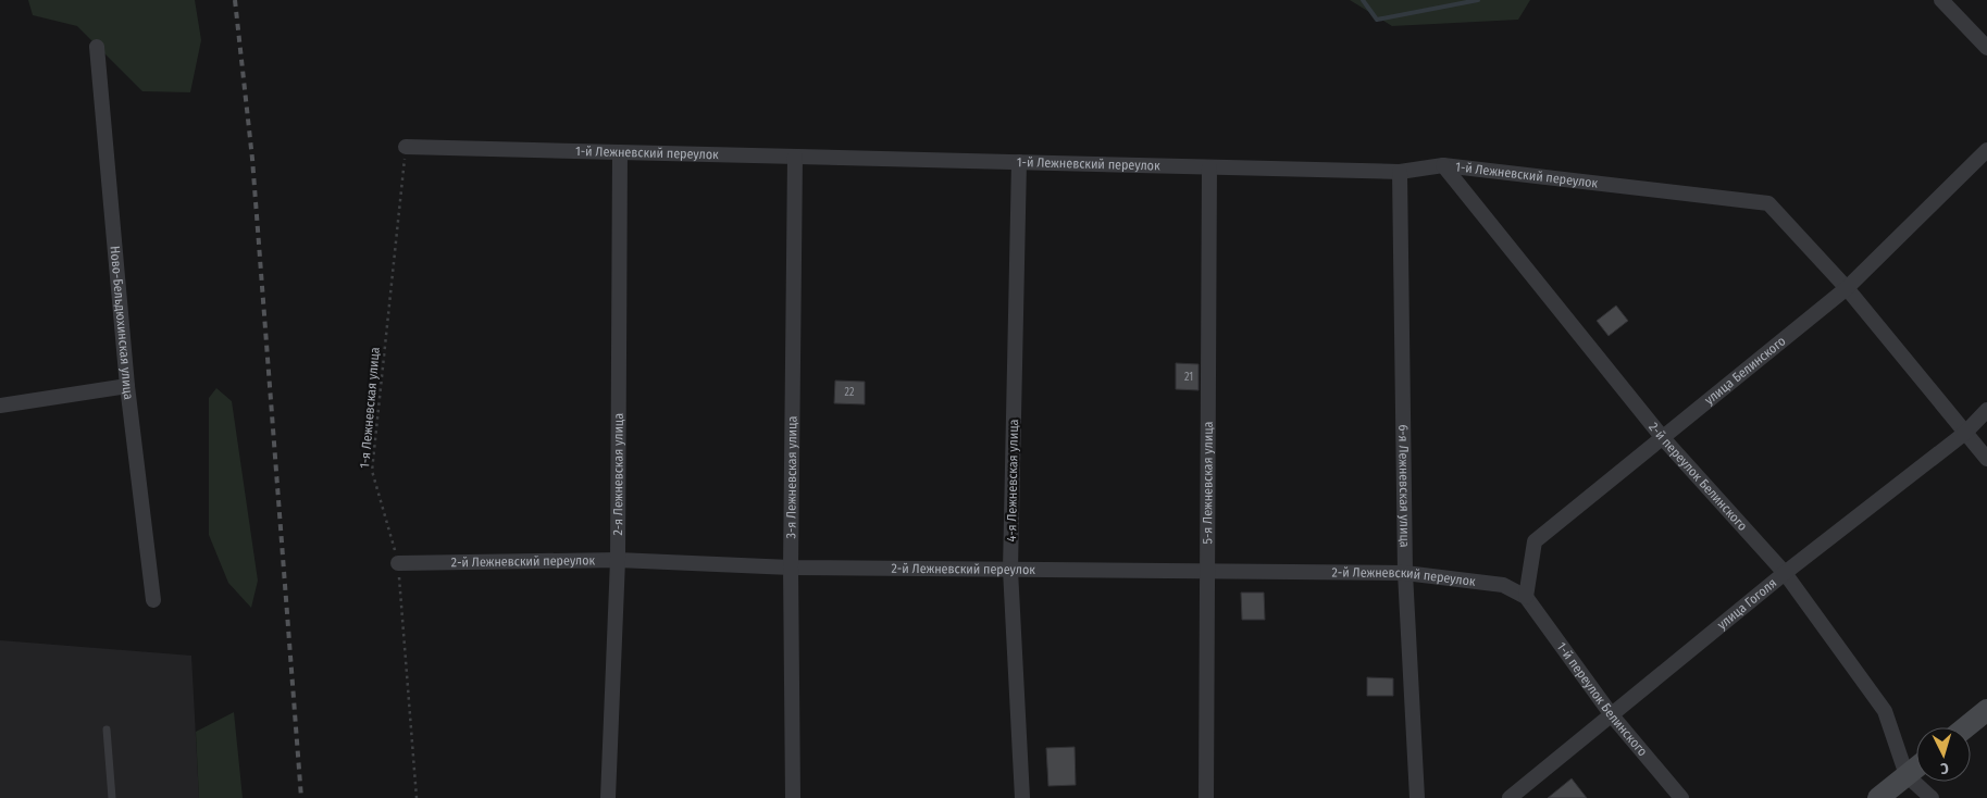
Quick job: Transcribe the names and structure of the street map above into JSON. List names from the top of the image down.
{
  "streets": {
    "street": [
      "1-й Лежневский переулок",
      "Ново-Бельдюхинская улица",
      "улица Белинского",
      "2-я Лежневская улица",
      "2-й переулок Белинского",
      "3-я Лежневская улица",
      "4-я Лежневская улица",
      "5-я Лежневская улица",
      "6-я Лежневская улица",
      "2-й Лежневский переулок",
      "улица Гоголя",
      "1-й переулок Белинского"
    ],
    "path": ["1-я Лежневская улица"]
  },
  "crossings": [
    ["1-й Лежневский переулок", "улица Белинского"],
    ["1-й Лежневский переулок", "1-я Лежневская улица"],
    ["1-й Лежневский переулок", "2-я Лежневская улица"],
    ["1-й Лежневский переулок", "2-й переулок Белинского"],
    ["1-й Лежневский переулок", "3-я Лежневская улица"],
    ["1-й Лежневский переулок", "4-я Лежневская улица"],
    ["1-й Лежневский переулок", "5-я Лежневская улица"],
    ["1-й Лежневский переулок", "6-я Лежневская улица"],
    ["улица Белинского", "2-й переулок Белинского"],
    ["улица Белинского", "2-й Лежневский переулок"],
    ["улица Белинского", "1-й переулок Белинского"],
    ["1-я Лежневская улица", "2-й Лежневский переулок"],
    ["2-я Лежневская улица", "2-й Лежневский переулок"],
    ["2-й переулок Белинского", "улица Гоголя"],
    ["3-я Лежневская улица", "2-й Лежневский переулок"],
    ["4-я Лежневская улица", "2-й Лежневский переулок"],
    ["5-я Лежневская улица", "2-й Лежневский переулок"],
    ["6-я Лежневская улица", "2-й Лежневский переулок"],
    ["2-й Лежневский переулок", "1-й переулок Белинского"],
    ["улица Гоголя", "1-й переулок Белинского"]
  ],
  "house_numbers": ["21", "22"],
  "north": "bottom"
}
